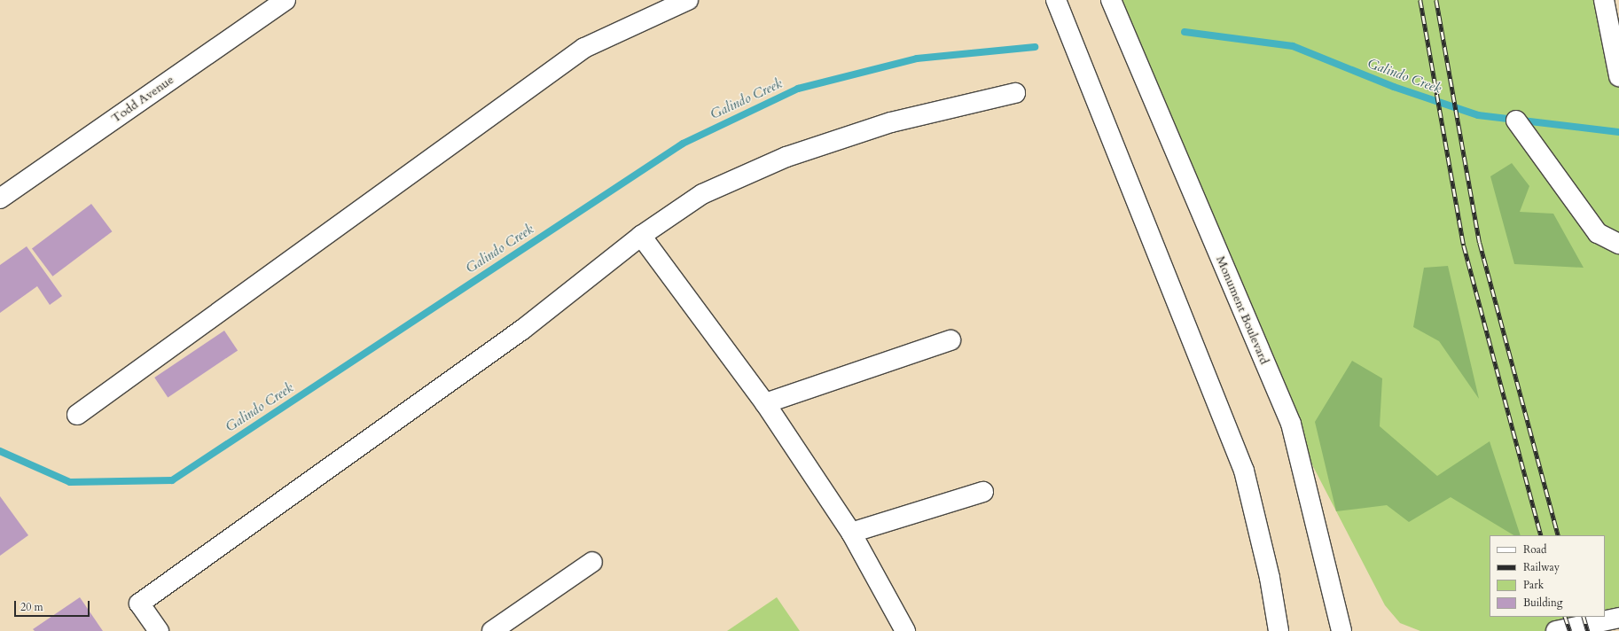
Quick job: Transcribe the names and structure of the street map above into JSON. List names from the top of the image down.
{
  "streets": {
    "main road": ["Todd Avenue", "Monument Boulevard"]
  },
  "water": ["Galindo Creek"],
  "legend": [
    "Road",
    "Railway",
    "Park",
    "Building"
  ],
  "scale_bar": "20 m"
}
